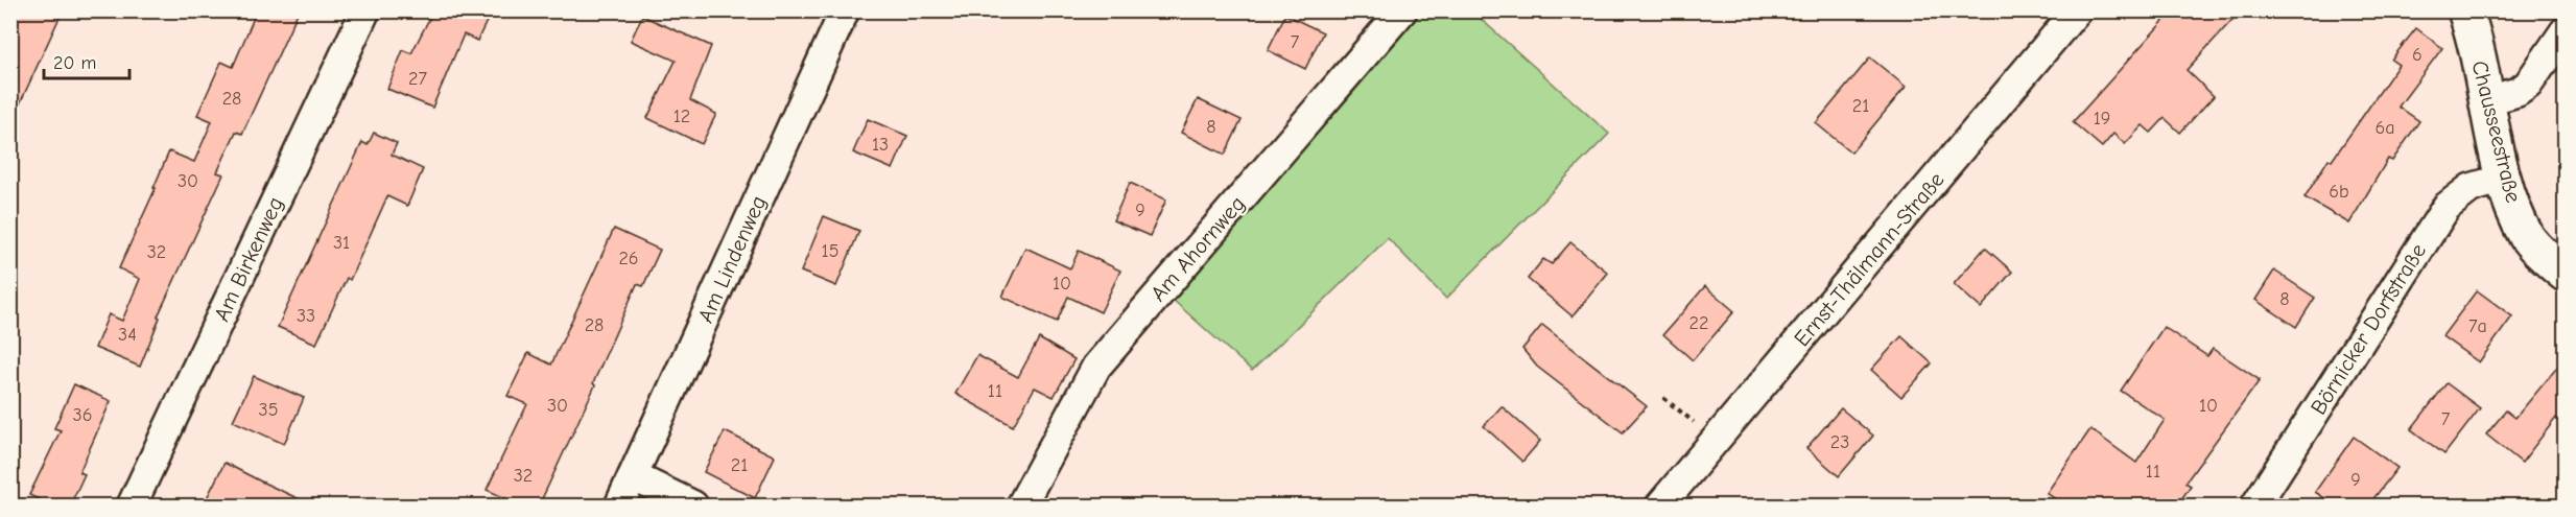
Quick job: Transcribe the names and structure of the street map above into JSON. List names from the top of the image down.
{
  "streets": {
    "main road": ["Chausseestraße"],
    "street": [
      "Am Ahornweg",
      "Am Birkenweg",
      "Am Lindenweg",
      "Ernst-Thälmann-Straße",
      "Börnicker Dorfstraße"
    ]
  },
  "crossings": [
    ["Chausseestraße", "Börnicker Dorfstraße"]
  ],
  "house_numbers": [
    "7",
    "6",
    "27",
    "28",
    "21",
    "12",
    "19",
    "8",
    "6a",
    "13",
    "30",
    "6b",
    "9",
    "31",
    "15",
    "32",
    "26",
    "10",
    "8",
    "33",
    "22",
    "28",
    "7a",
    "34",
    "11",
    "30",
    "10",
    "35",
    "36",
    "7",
    "23",
    "21",
    "11",
    "32",
    "9"
  ],
  "scale_bar": "20 m"
}
